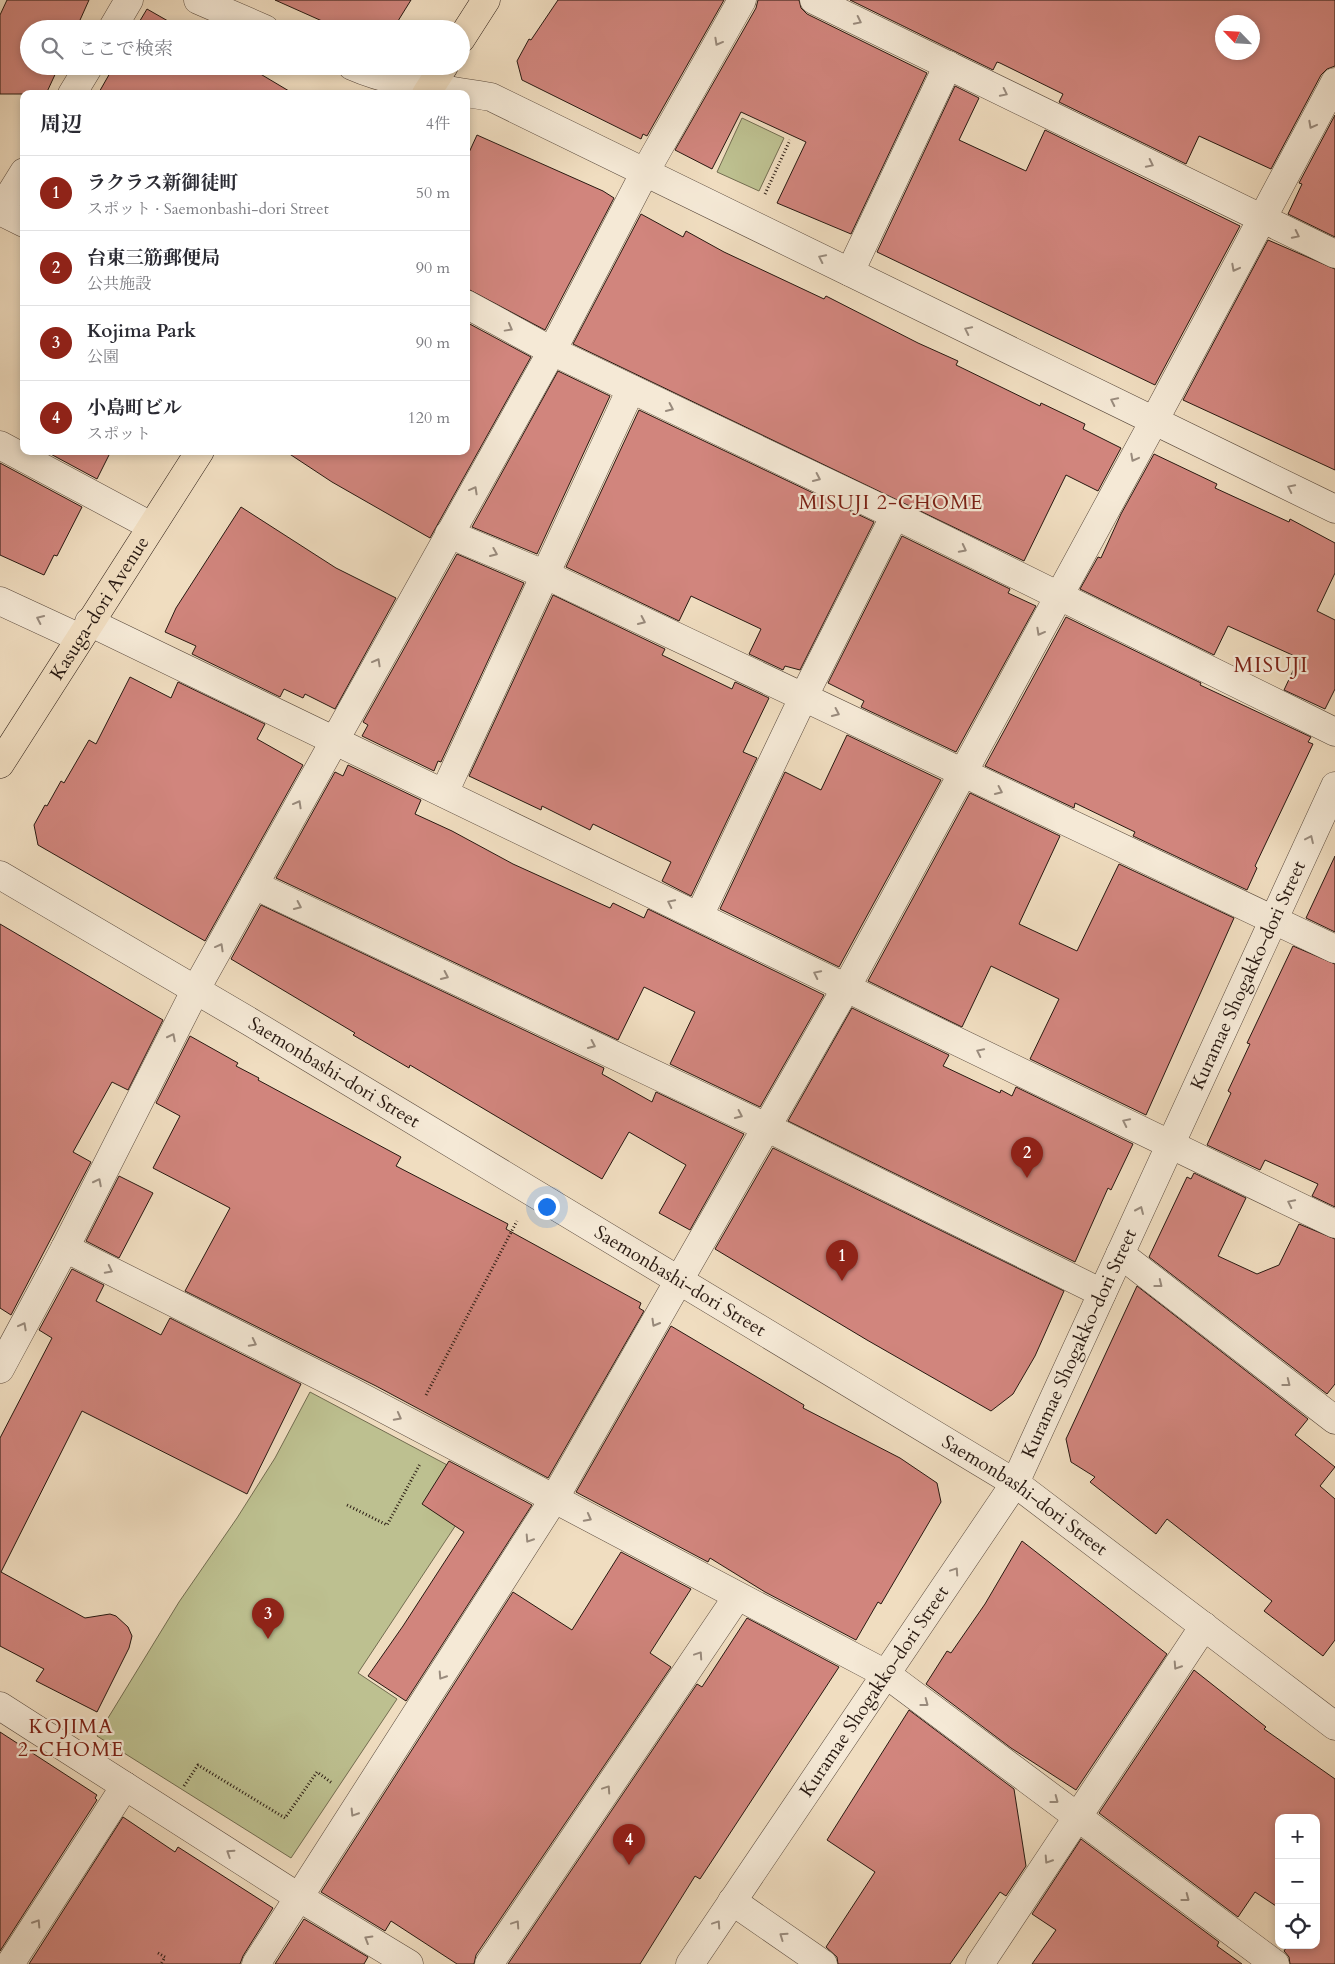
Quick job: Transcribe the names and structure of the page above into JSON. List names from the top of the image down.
{
  "streets": {
    "main road": ["Kasuga-dori Avenue"],
    "street": ["Kuramae Shogakko-dori Street", "Saemonbashi-dori Street"]
  },
  "crossings": [
    ["Kuramae Shogakko-dori Street", "Saemonbashi-dori Street"]
  ],
  "districts": ["MISUJI 2-CHOME", "MISUJI", "KOJIMA 2-CHOME"],
  "north": "top left",
  "page": {
    "search": "ここで検索",
    "heading": ["周辺", "4件"],
    "list": [
      {
        "mark": "1",
        "name": "ラクラス新御徒町",
        "note": "スポット · Saemonbashi-dori Street",
        "value": "50 m"
      },
      {
        "mark": "2",
        "name": "台東三筋郵便局",
        "note": "公共施設",
        "value": "90 m"
      },
      {
        "mark": "3",
        "name": "Kojima Park",
        "note": "公園",
        "value": "90 m"
      },
      {
        "mark": "4",
        "name": "小島町ビル",
        "note": "スポット",
        "value": "120 m"
      }
    ],
    "pins": [
      "2",
      "1",
      "3",
      "4"
    ],
    "map_buttons": ["+", "−"]
  }
}
